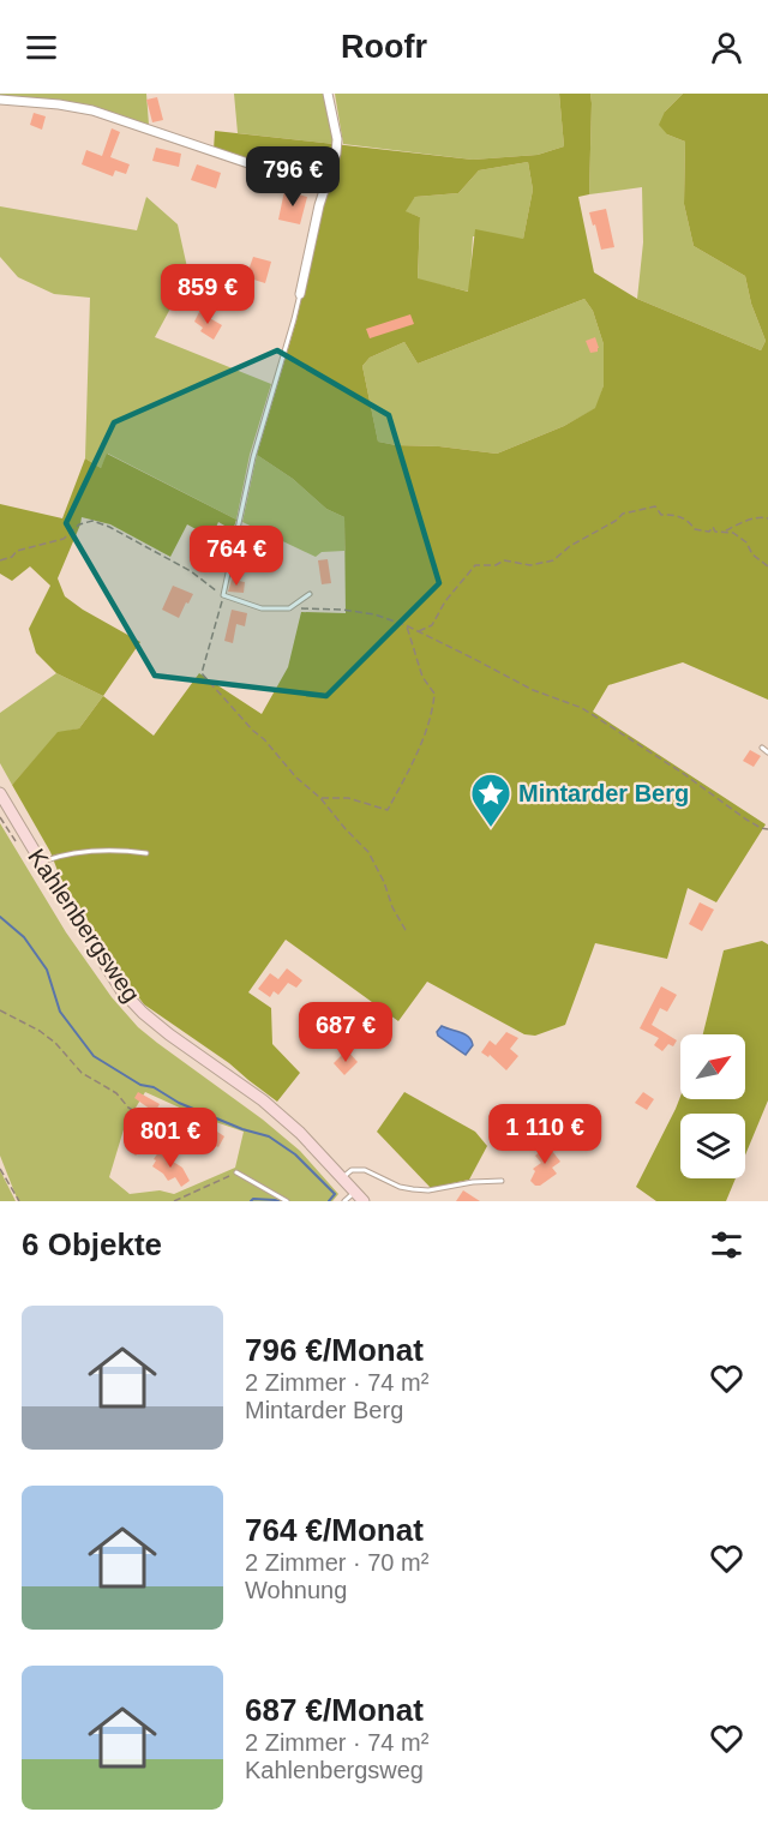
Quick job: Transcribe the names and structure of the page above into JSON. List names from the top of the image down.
{
  "streets": {
    "street": ["Kahlenbergsweg"]
  },
  "places": {
    "place": ["Mintarder Berg"]
  },
  "north": "top right",
  "page": {
    "header": "Roofr",
    "price": [
      "796 €",
      "859 €",
      "764 €",
      "687 €",
      "1 110 €",
      "801 €"
    ],
    "heading": "6 Objekte",
    "list": [
      {
        "name": "796 €/Monat",
        "note": "2 Zimmer · 74 m² · Mintarder Berg"
      },
      {
        "name": "764 €/Monat",
        "note": "2 Zimmer · 70 m² · Wohnung"
      },
      {
        "name": "687 €/Monat",
        "note": "2 Zimmer · 74 m² · Kahlenbergsweg"
      }
    ]
  }
}
